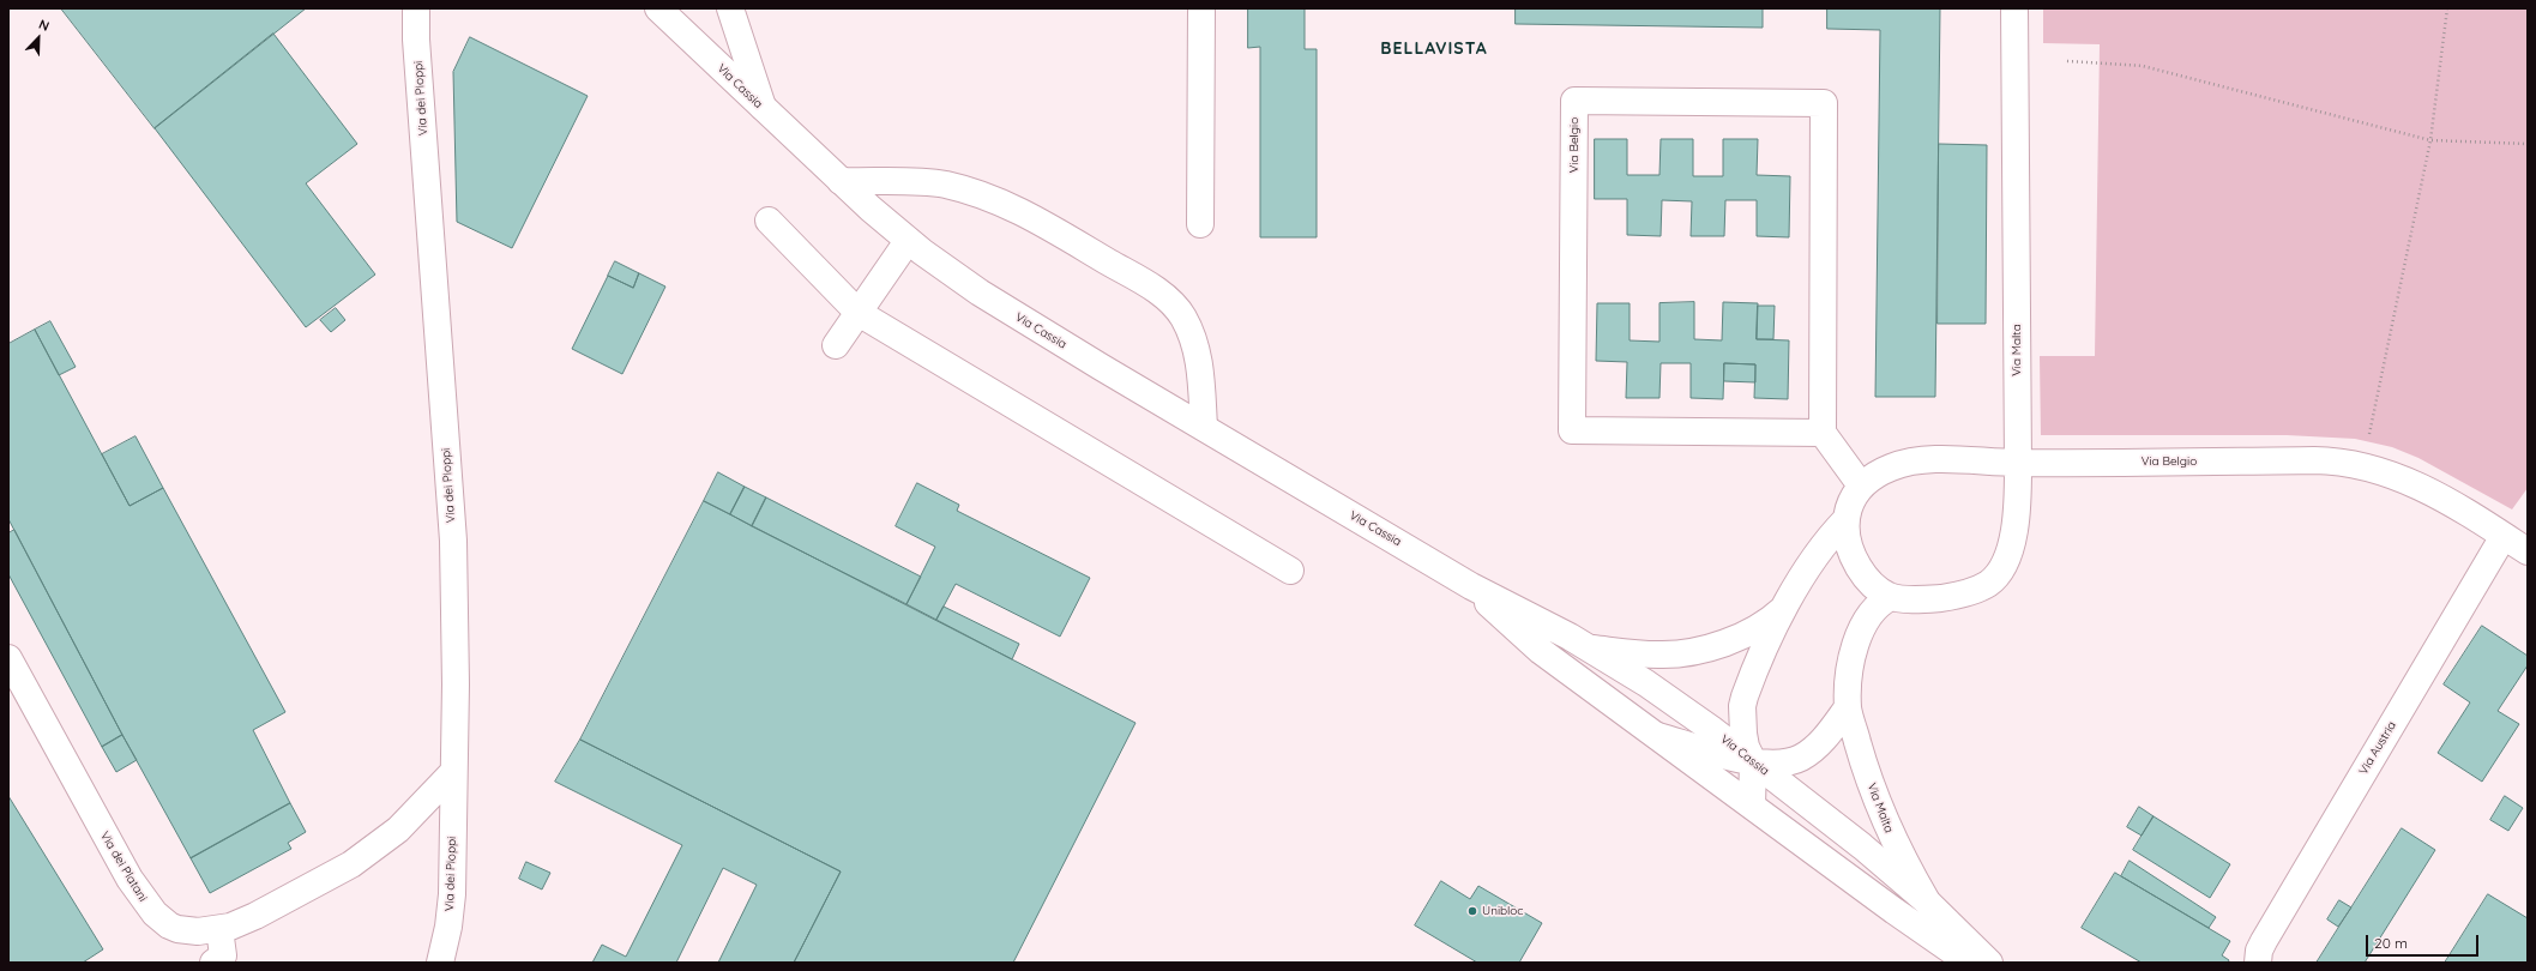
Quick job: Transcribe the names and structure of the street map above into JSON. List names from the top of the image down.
{
  "streets": {
    "street": [
      "Via Cassia",
      "Via dei Pioppi",
      "Via Belgio",
      "Via Malta",
      "Via Austria",
      "Via dei Platani"
    ]
  },
  "crossings": [
    ["Via Cassia", "Via Malta"],
    ["Via dei Pioppi", "Via dei Platani"],
    ["Via Belgio", "Via Malta"],
    ["Via Belgio", "Via Austria"]
  ],
  "districts": ["BELLAVISTA"],
  "places": ["Unibloc"],
  "scale_bar": "20 m",
  "north": "top right"
}
